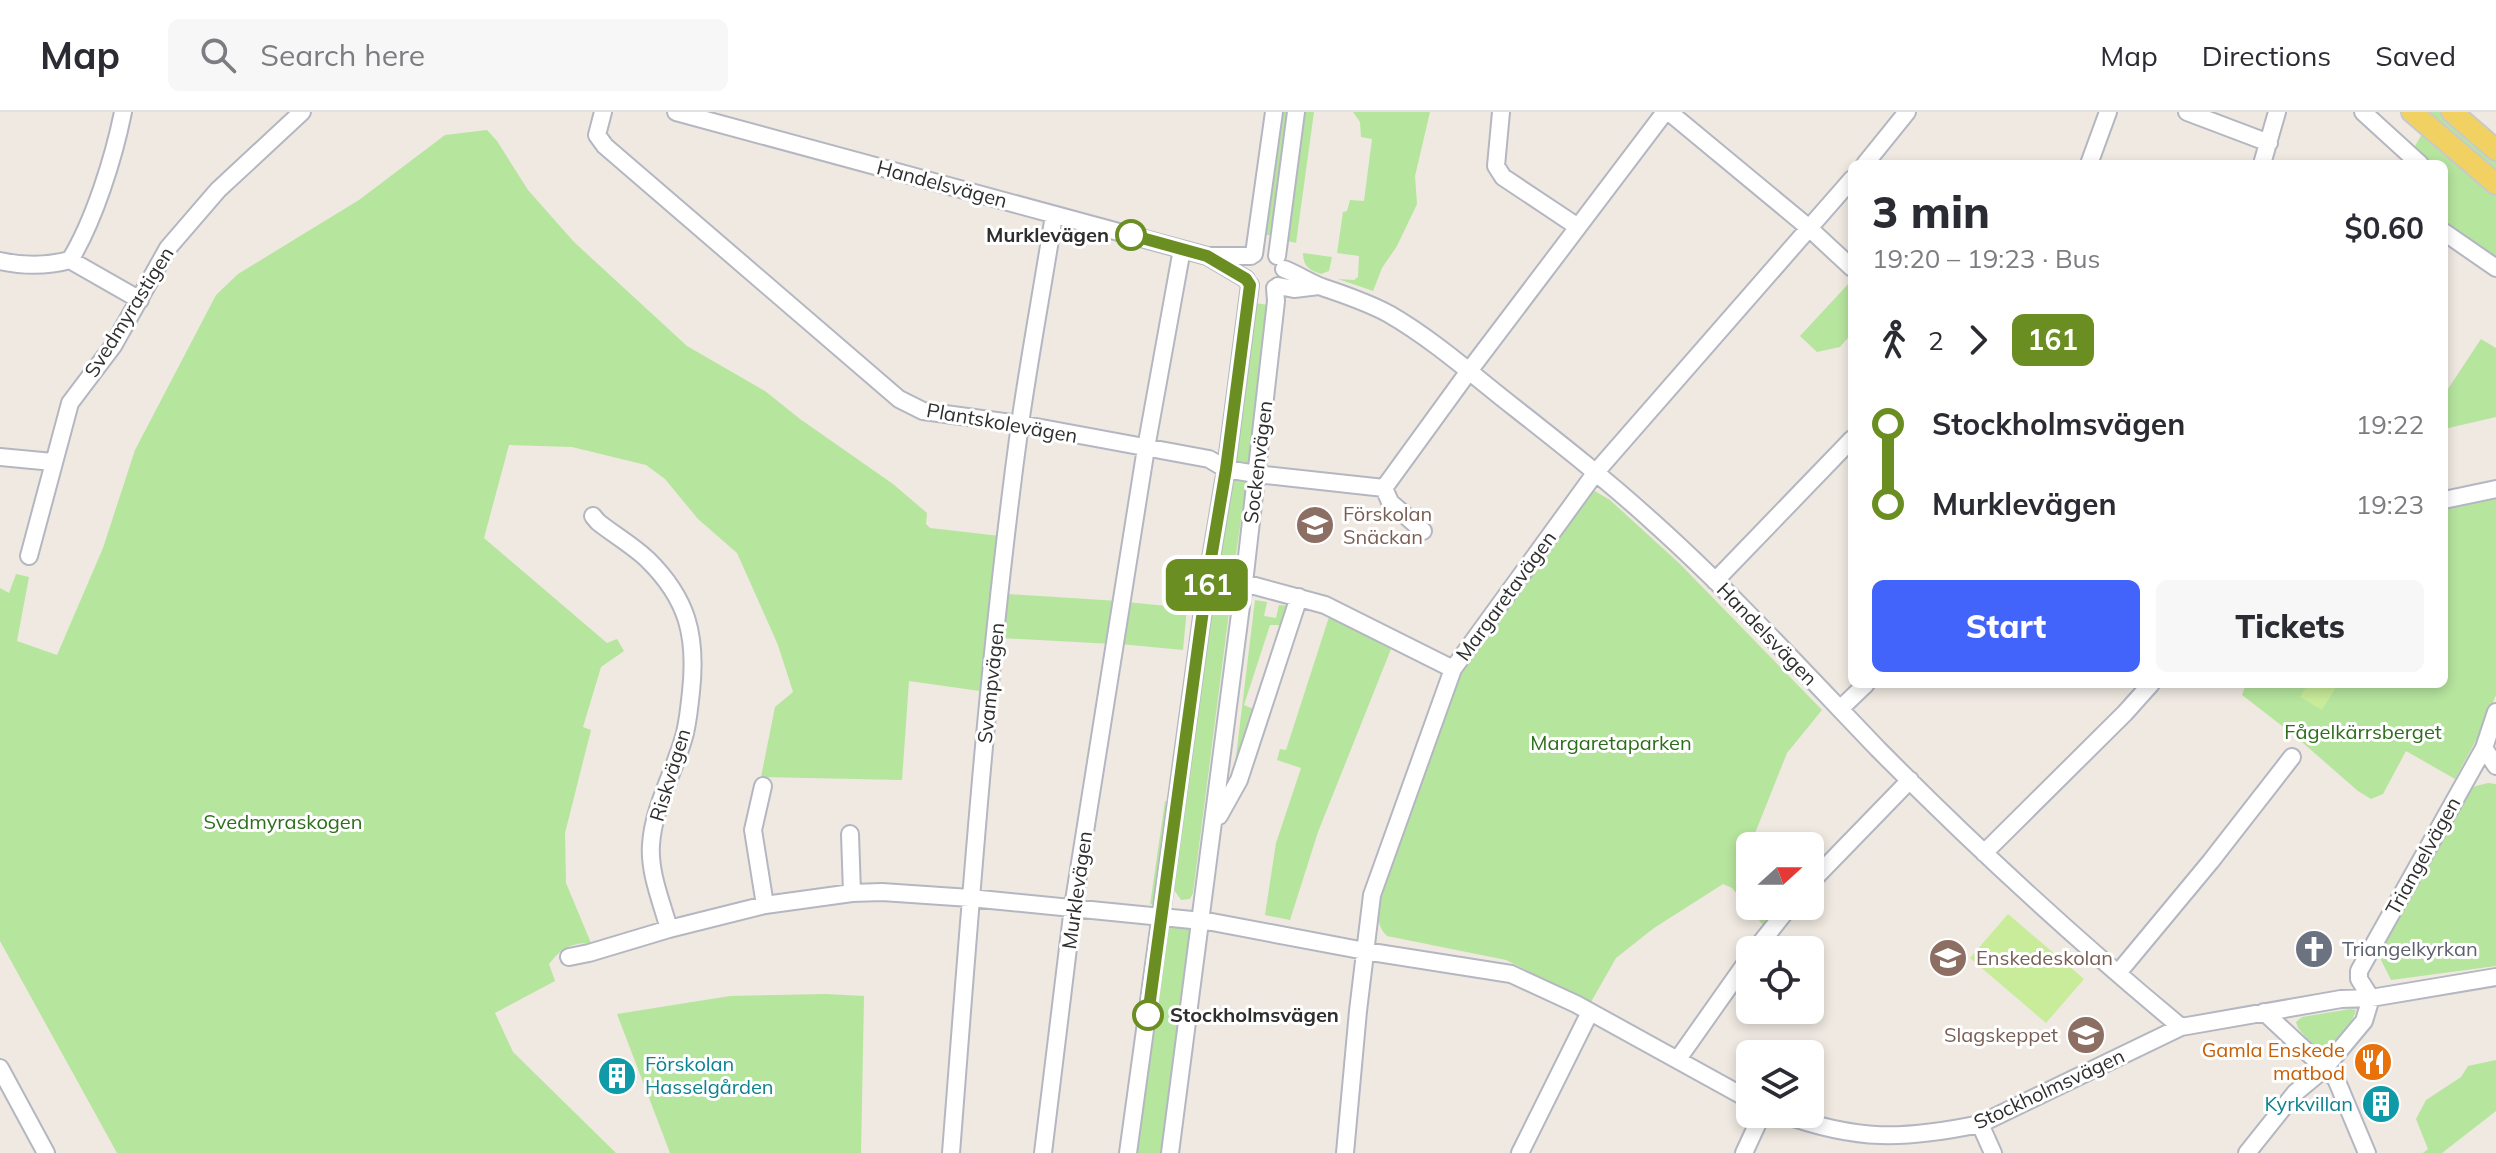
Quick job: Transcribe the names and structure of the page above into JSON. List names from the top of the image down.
{
  "streets": {
    "street": [
      "Handelsvägen",
      "Svedmyrastigen",
      "Plantskolevägen",
      "Sockenvägen",
      "Margaretavägen",
      "Svampvägen",
      "Riskvägen",
      "Triangelvägen",
      "Murklevägen",
      "Stockholmsvägen"
    ]
  },
  "crossings": [
    ["Handelsvägen", "Sockenvägen"],
    ["Handelsvägen", "Margaretavägen"],
    ["Handelsvägen", "Svampvägen"],
    ["Handelsvägen", "Murklevägen"],
    ["Handelsvägen", "Stockholmsvägen"],
    ["Plantskolevägen", "Sockenvägen"],
    ["Plantskolevägen", "Svampvägen"],
    ["Plantskolevägen", "Murklevägen"],
    ["Triangelvägen", "Stockholmsvägen"]
  ],
  "parks": ["Fågelkärrsberget", "Margaretaparken", "Svedmyraskogen"],
  "places": {
    "other": ["Murklevägen", "Stockholmsvägen"],
    "school or university": ["Förskolan Snäckan", "Enskedeskolan", "Slagskeppet"],
    "church": ["Triangelkyrkan"],
    "restaurant": ["Gamla Enskede matbod"],
    "building": ["Förskolan Hasselgården", "Kyrkvillan"]
  },
  "lines": ["bus line 161"],
  "north": "right",
  "page": {
    "header": "Map",
    "search": "Search here",
    "nav": ["Map", "Directions", "Saved"],
    "on_map": "161",
    "heading": ["3 min", "19:20 – 19:23 · Bus", "$0.60"],
    "legs": ["2", "161"],
    "list": [
      {
        "name": "Stockholmsvägen",
        "value": "19:22"
      },
      {
        "name": "Murklevägen",
        "value": "19:23"
      }
    ],
    "buttons": ["Start", "Tickets"]
  }
}
